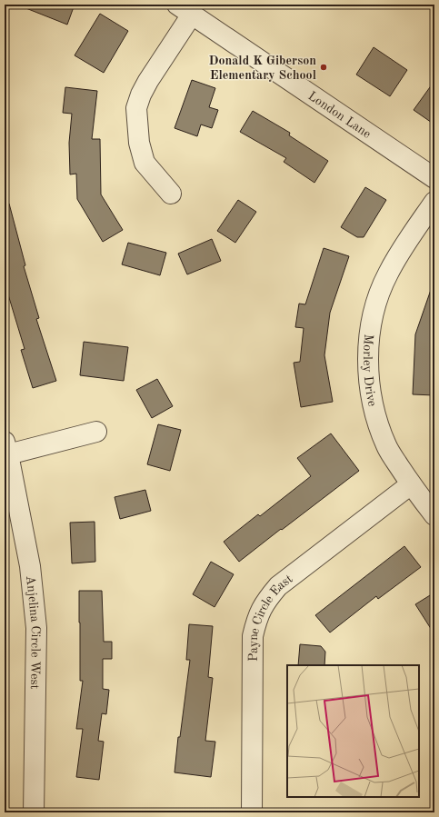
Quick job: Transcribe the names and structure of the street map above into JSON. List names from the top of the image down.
{
  "streets": {
    "street": [
      "London Lane",
      "Morley Drive",
      "Payne Circle East",
      "Anjelina Circle West"
    ]
  },
  "crossings": [
    ["Morley Drive", "Payne Circle East"]
  ],
  "places": ["Donald K Giberson Elementary School"]
}
